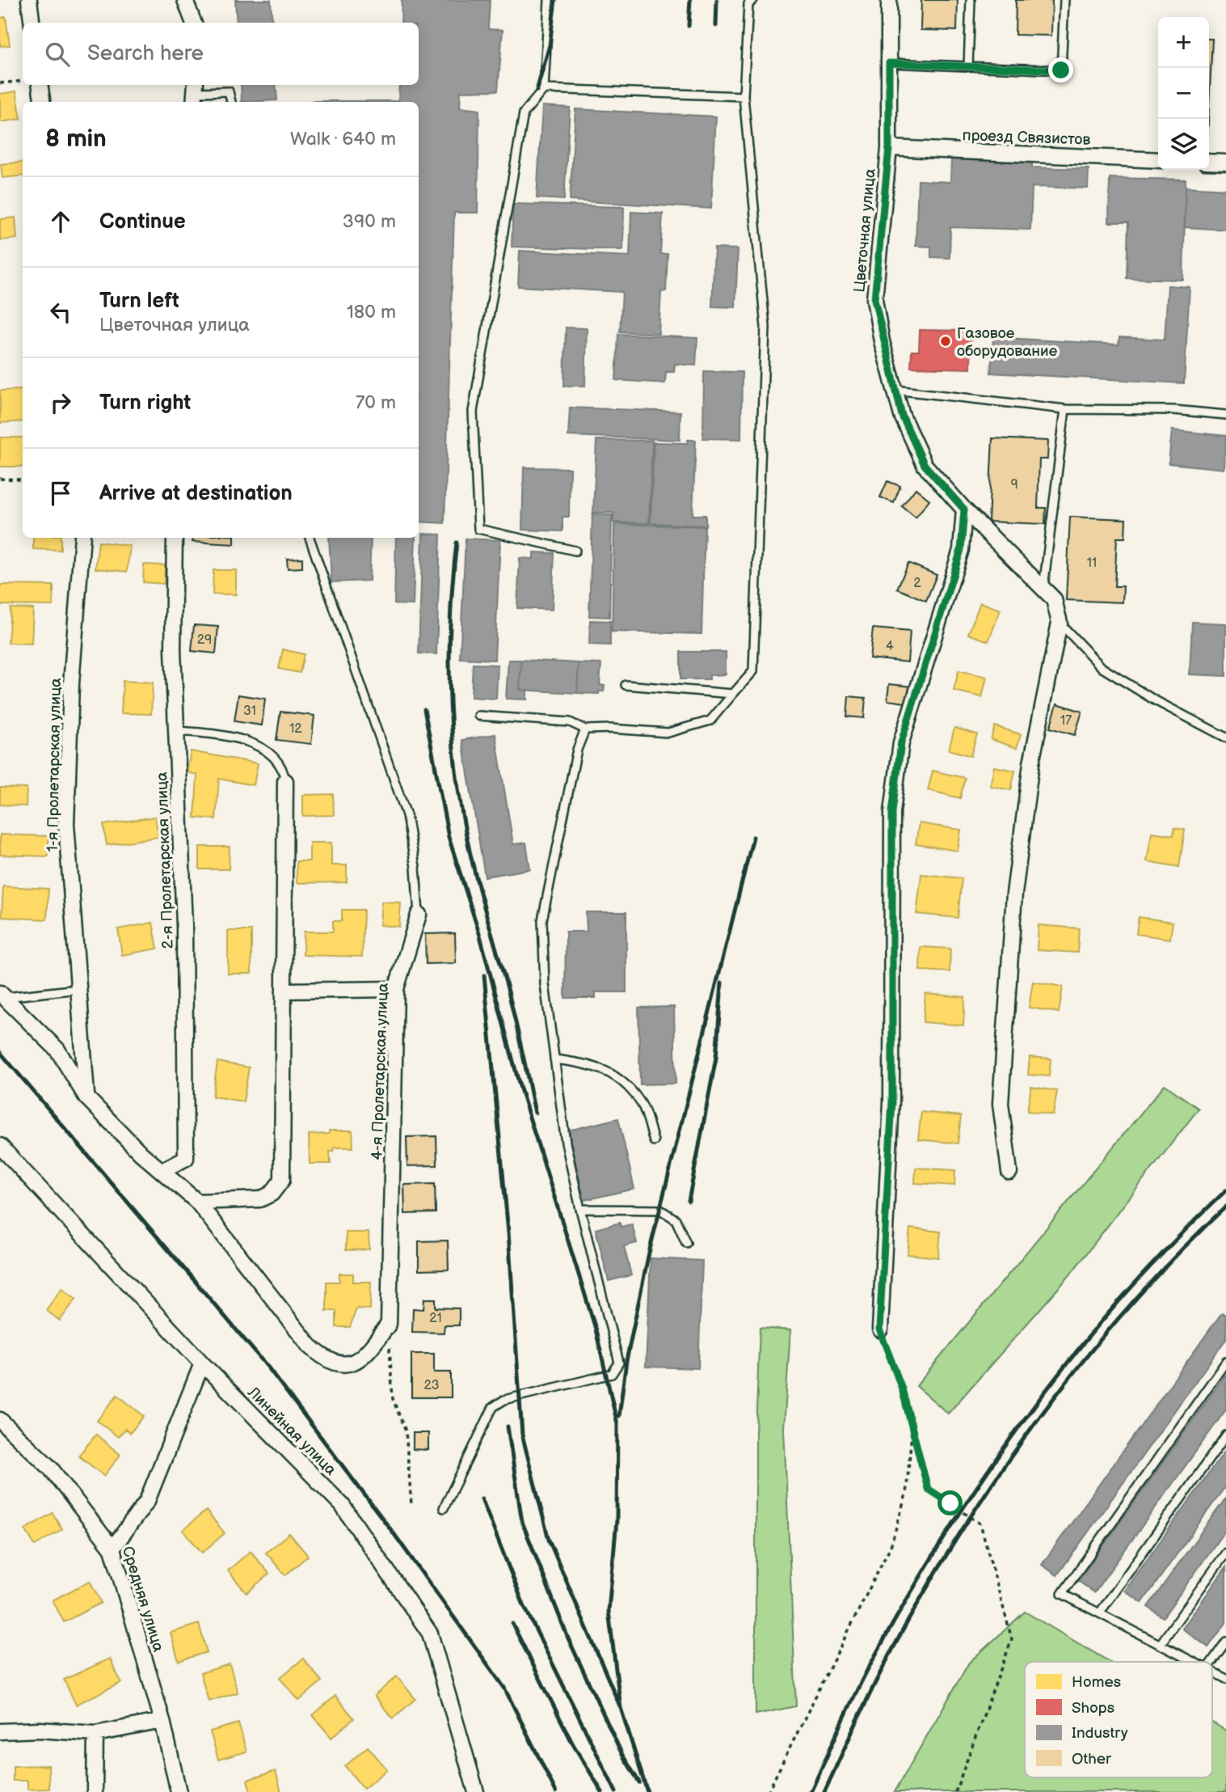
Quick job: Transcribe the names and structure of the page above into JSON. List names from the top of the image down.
{
  "streets": {
    "street": [
      "проезд Связистов",
      "Цветочная улица",
      "1-я Пролетарская улица",
      "2-я Пролетарская улица",
      "4-я Пролетарская улица",
      "Линейная улица",
      "Средняя улица"
    ]
  },
  "crossings": [
    ["проезд Связистов", "Цветочная улица"]
  ],
  "places": ["Газовое оборудование"],
  "house_numbers": [
    "9",
    "11",
    "2",
    "29",
    "4",
    "31",
    "17",
    "12",
    "21",
    "23"
  ],
  "legend": [
    "Homes",
    "Shops",
    "Industry",
    "Other"
  ],
  "page": {
    "map_buttons": ["+", "−"],
    "search": "Search here",
    "heading": ["8 min", "Walk · 640 m"],
    "list": [
      ["Continue", "390 m"],
      ["Turn left", "Цветочная улица", "180 m"],
      ["Turn right", "70 m"],
      "Arrive at destination"
    ]
  }
}
